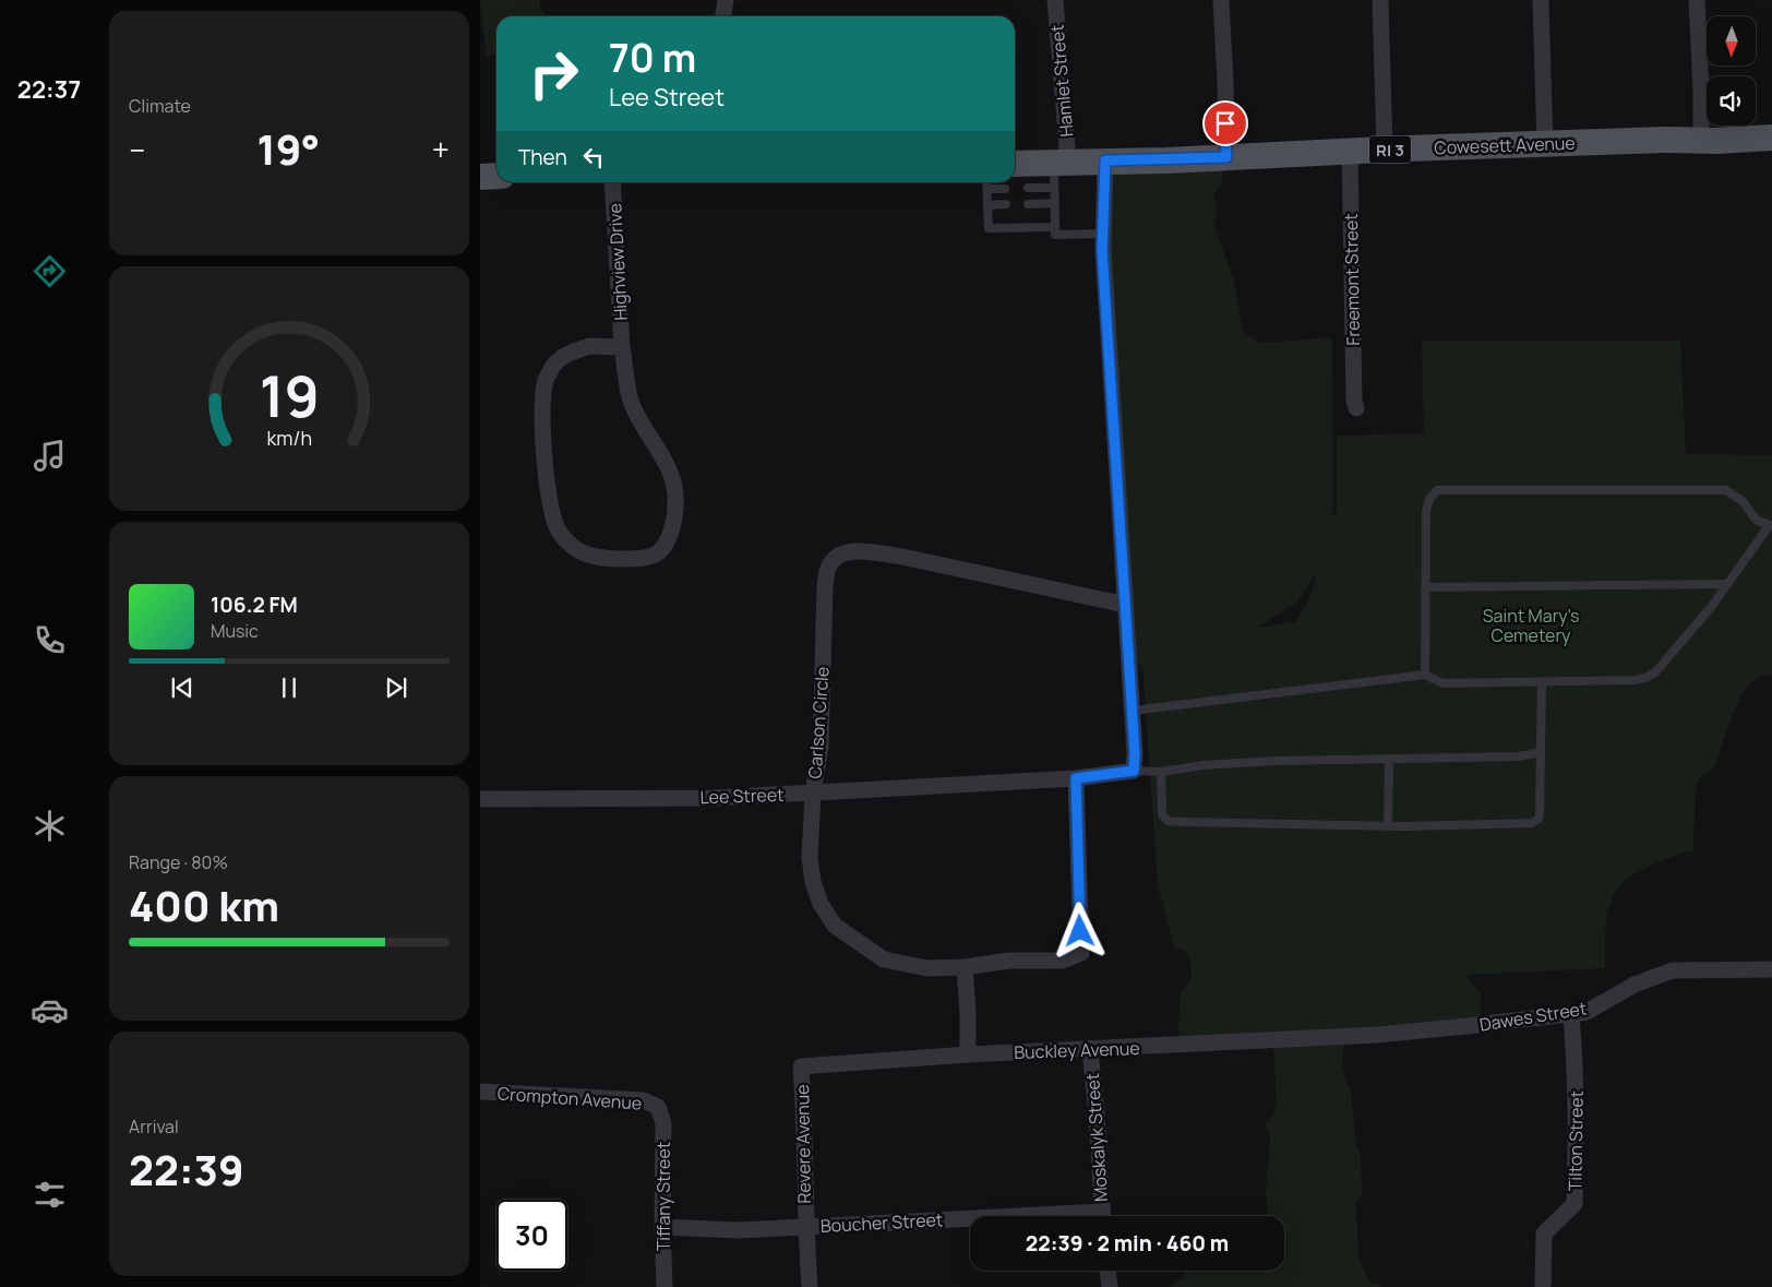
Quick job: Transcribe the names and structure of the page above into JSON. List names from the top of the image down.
{
  "streets": {
    "main road": ["Cowesett Avenue", "RI 3"],
    "street": [
      "Hamlet Street",
      "Highview Drive",
      "Freemont Street",
      "Carlson Circle",
      "Lee Street",
      "Dawes Street",
      "Buckley Avenue",
      "Crompton Avenue",
      "Moskalyk Street",
      "Tilton Street",
      "Revere Avenue",
      "Tiffany Street",
      "Boucher Street"
    ]
  },
  "crossings": [
    ["Hamlet Street", "Cowesett Avenue"],
    ["Cowesett Avenue", "Freemont Street"],
    ["Carlson Circle", "Lee Street"],
    ["Dawes Street", "Buckley Avenue"],
    ["Dawes Street", "Tilton Street"],
    ["Buckley Avenue", "Moskalyk Street"],
    ["Buckley Avenue", "Revere Avenue"],
    ["Crompton Avenue", "Tiffany Street"],
    ["Revere Avenue", "Boucher Street"],
    ["Tiffany Street", "Boucher Street"]
  ],
  "parks": ["Saint Mary's Cemetery"],
  "north": "bottom",
  "page": {
    "tabs": "22:37",
    "tile": [
      "Climate",
      ["Range · 80%", "400 km"],
      ["Arrival", "22:39"]
    ],
    "turn": ["70 m", "Lee Street"],
    "heat": ["−", "19°", "+"],
    "then": "Then",
    "song": ["106.2 FM", "Music"],
    "limit": "30",
    "trip": "22:39 · 2 min · 460 m",
    "gauge": ["19", "km/h"]
  }
}
